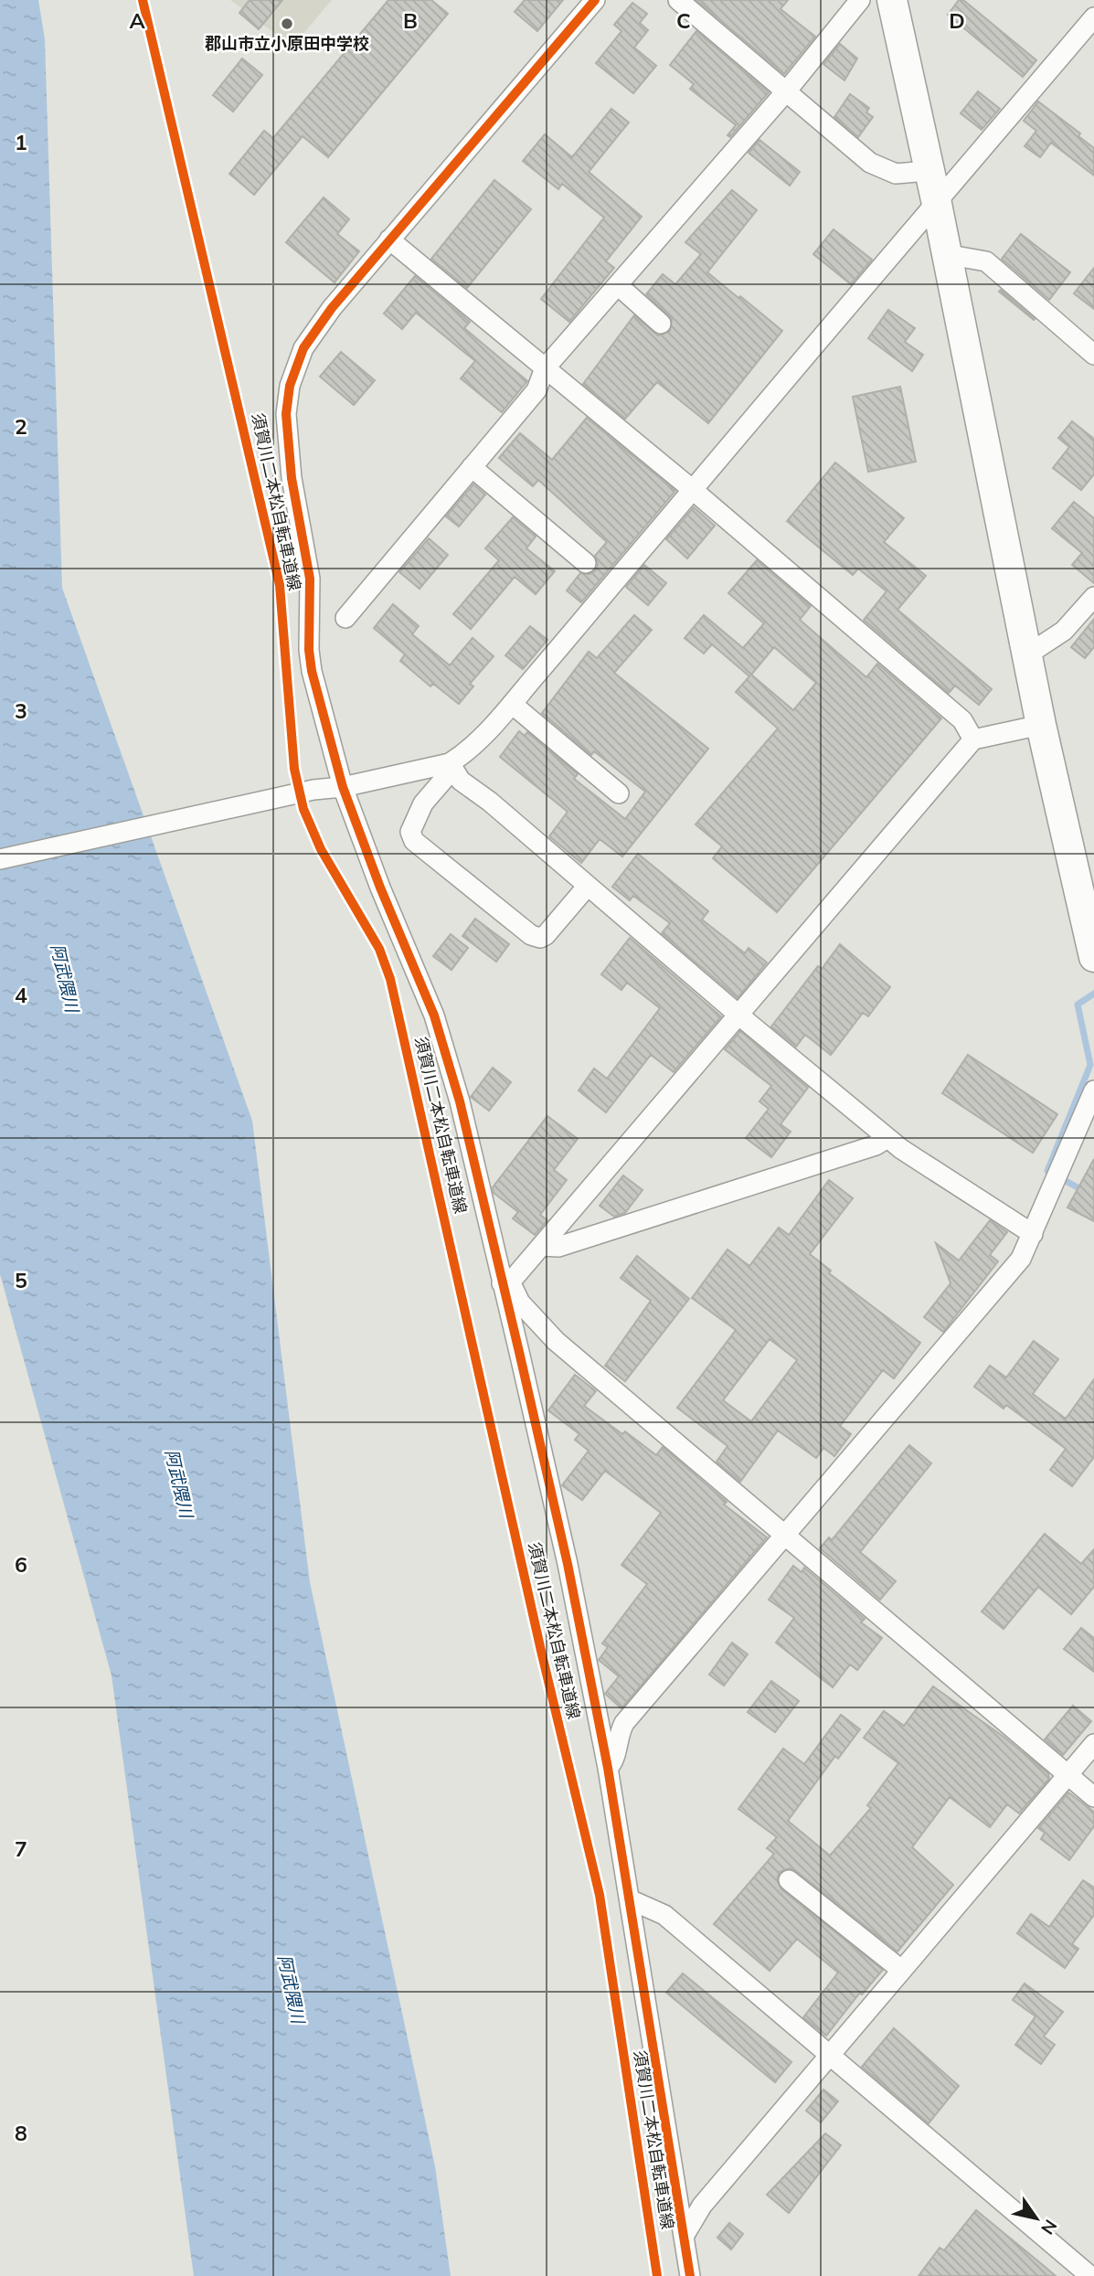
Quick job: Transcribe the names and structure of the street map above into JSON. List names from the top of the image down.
{
  "streets": {
    "cycle path": ["須賀川二本松自転車道線"]
  },
  "water": ["阿武隈川"],
  "places": ["郡山市立小原田中学校"],
  "north": "bottom right",
  "grid": {
    "columns": [
      "A",
      "B",
      "C",
      "D"
    ],
    "rows": [
      "1",
      "2",
      "3",
      "4",
      "5",
      "6",
      "7",
      "8"
    ]
  }
}
